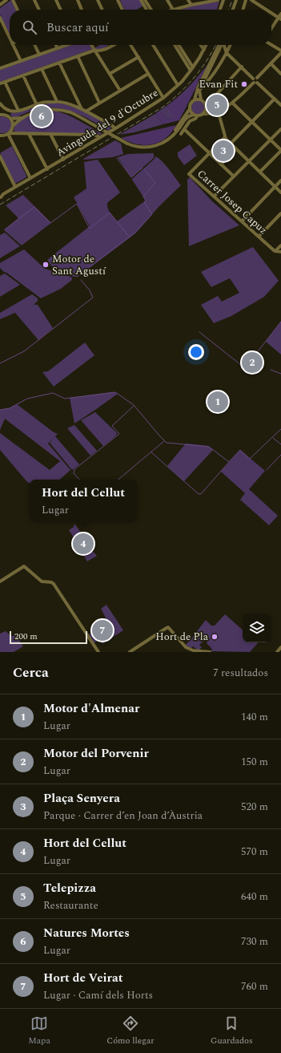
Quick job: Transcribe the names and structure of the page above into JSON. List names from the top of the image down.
{
  "streets": {
    "street": ["Avinguda del 9 d'Octubre", "Carrer Josep Capuz"]
  },
  "places": ["Evan Fit", "Motor de Sant Agustí", "Hort de Pla"],
  "scale_bar": "200 m",
  "page": {
    "search": "Buscar aquí",
    "pins": [
      "5",
      "6",
      "3",
      "2",
      "1",
      "4",
      "7"
    ],
    "popup": ["Hort del Cellut", "Lugar"],
    "scale": "200 m",
    "heading": ["Cerca", "7 resultados"],
    "list": [
      {
        "mark": "1",
        "name": "Motor d'Almenar",
        "note": "Lugar",
        "value": "140 m"
      },
      {
        "mark": "2",
        "name": "Motor del Porvenir",
        "note": "Lugar",
        "value": "150 m"
      },
      {
        "mark": "3",
        "name": "Plaça Senyera",
        "note": "Parque · Carrer d’en Joan d’Àustria",
        "value": "520 m"
      },
      {
        "mark": "4",
        "name": "Hort del Cellut",
        "note": "Lugar",
        "value": "570 m"
      },
      {
        "mark": "5",
        "name": "Telepizza",
        "note": "Restaurante",
        "value": "640 m"
      },
      {
        "mark": "6",
        "name": "Natures Mortes",
        "note": "Lugar",
        "value": "730 m"
      },
      {
        "mark": "7",
        "name": "Hort de Veirat",
        "note": "Lugar · Camí dels Horts",
        "value": "760 m"
      }
    ],
    "nav": ["Mapa", "Cómo llegar", "Guardados"]
  }
}
